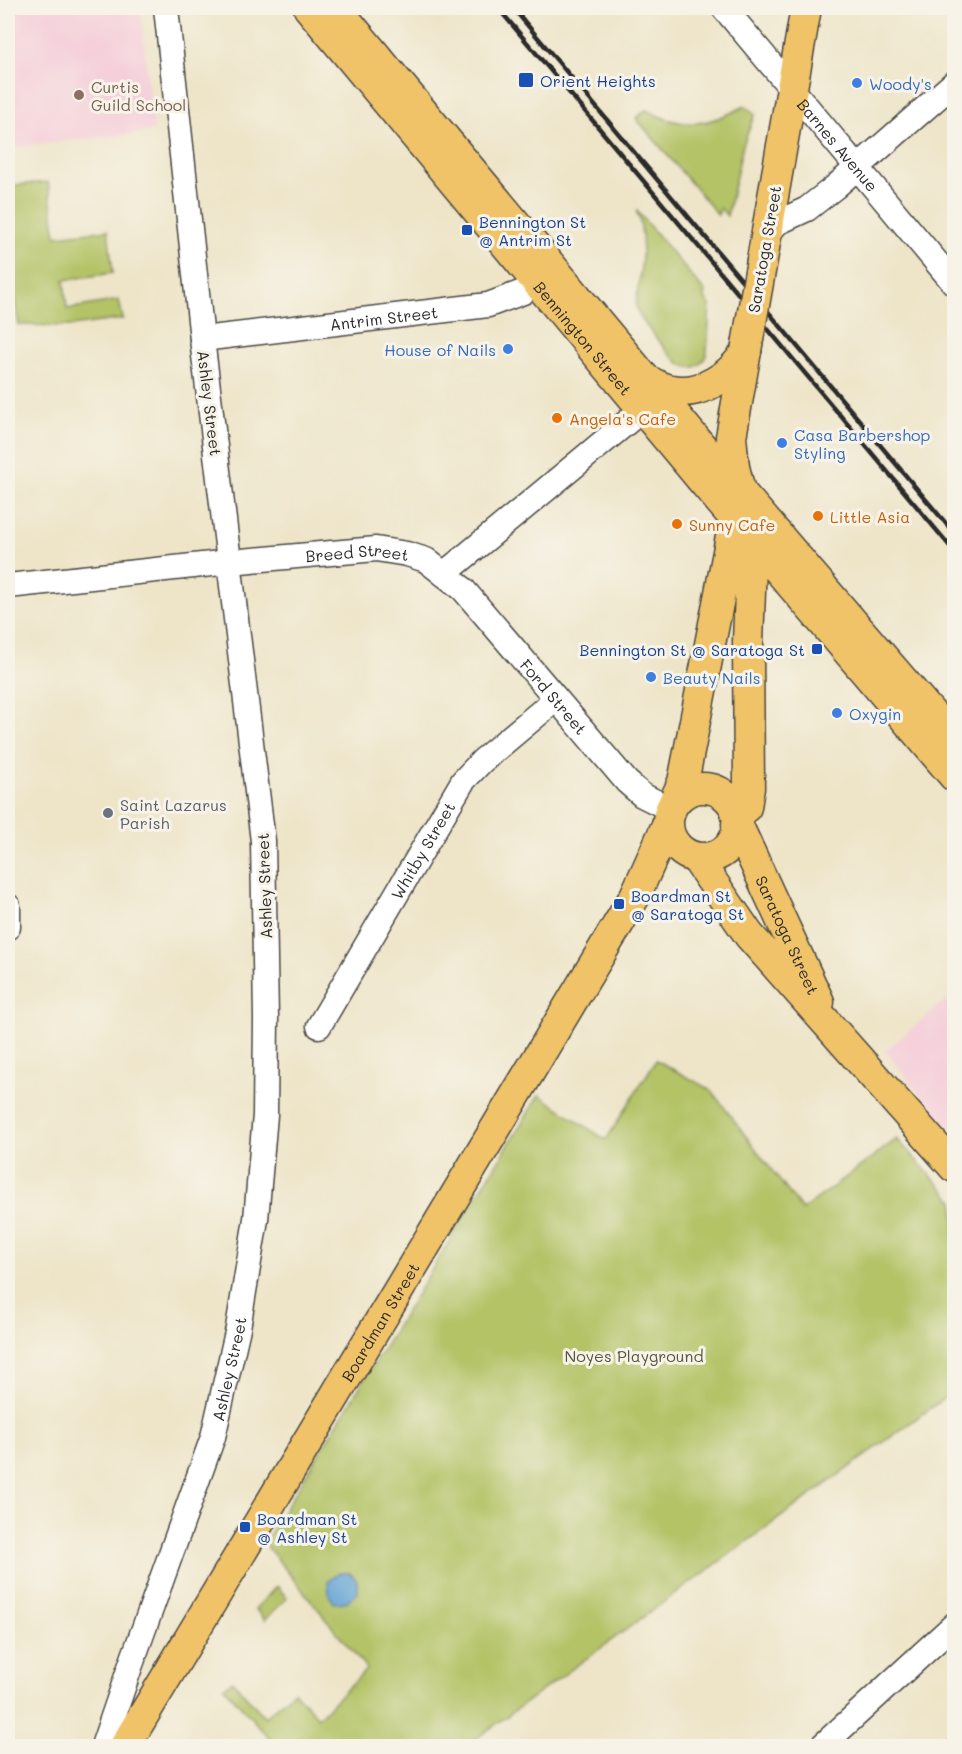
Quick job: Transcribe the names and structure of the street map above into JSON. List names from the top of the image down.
{
  "streets": {
    "main road": ["Saratoga Street", "Bennington Street", "Boardman Street"],
    "street": [
      "Barnes Avenue",
      "Antrim Street",
      "Ashley Street",
      "Breed Street",
      "Ford Street",
      "Whitby Street"
    ]
  },
  "crossings": [
    ["Barnes Avenue", "Saratoga Street"],
    ["Saratoga Street", "Bennington Street"],
    ["Saratoga Street", "Ford Street"],
    ["Saratoga Street", "Boardman Street"],
    ["Antrim Street", "Bennington Street"],
    ["Antrim Street", "Ashley Street"],
    ["Ashley Street", "Breed Street"],
    ["Breed Street", "Ford Street"],
    ["Ford Street", "Whitby Street"],
    ["Ford Street", "Boardman Street"]
  ],
  "parks": ["Noyes Playground"],
  "places": {
    "transit": [
      "Orient Heights",
      "Bennington St @ Antrim St",
      "Bennington St @ Saratoga St",
      "Boardman St @ Saratoga St",
      "Boardman St @ Ashley St"
    ],
    "other": [
      "Woody's",
      "Curtis Guild School",
      "House of Nails",
      "Angela's Cafe",
      "Casa Barbershop Styling",
      "Little Asia",
      "Sunny Cafe",
      "Beauty Nails",
      "Oxygin",
      "Saint Lazarus Parish"
    ]
  }
}
